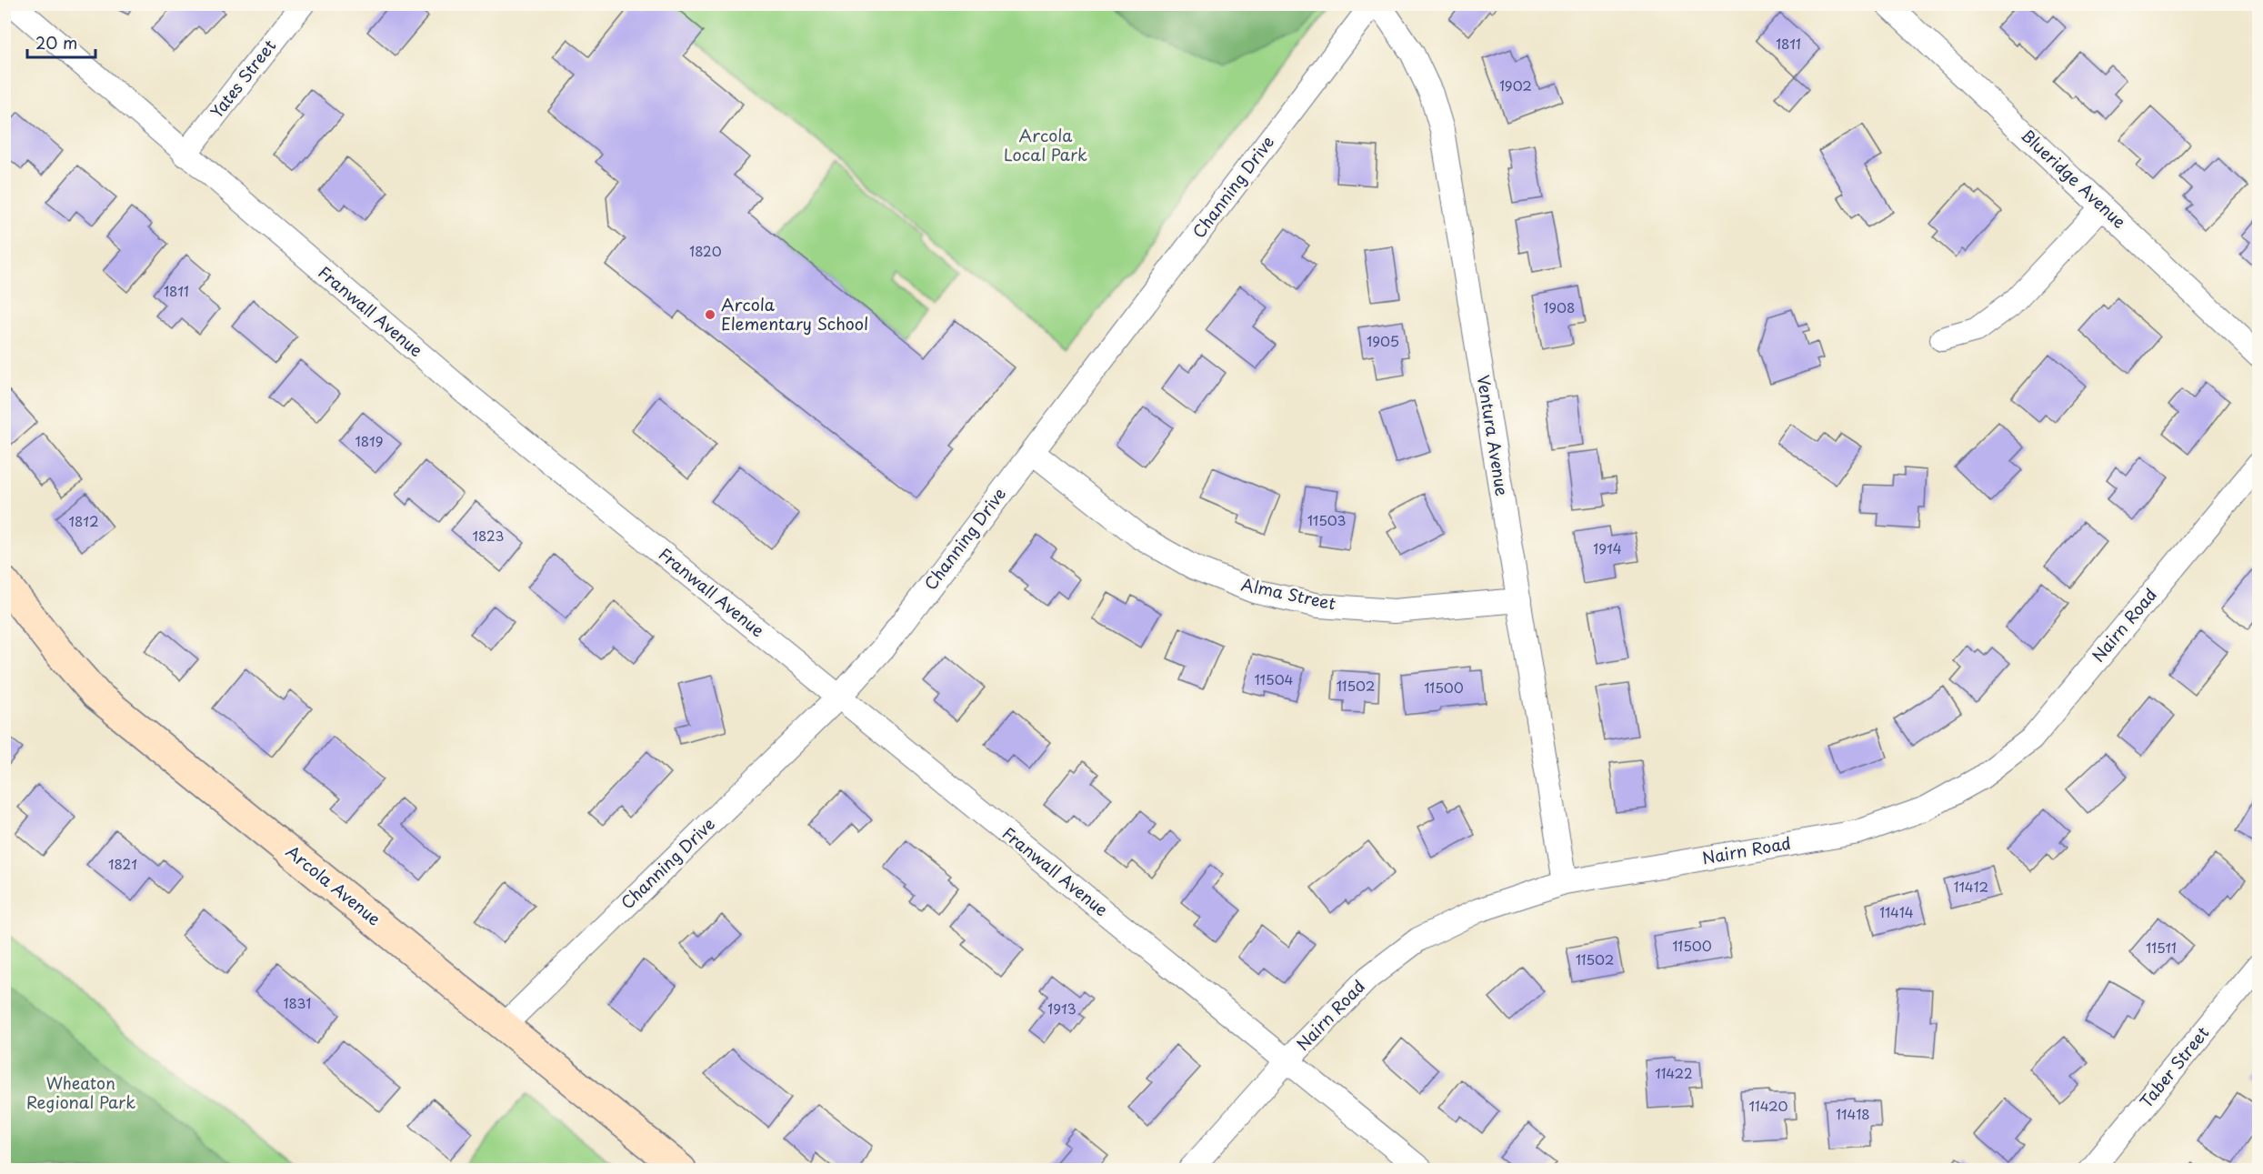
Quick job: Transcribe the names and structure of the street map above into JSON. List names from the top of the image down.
{
  "streets": {
    "street": [
      "Yates Street",
      "Blueridge Avenue",
      "Channing Drive",
      "Franwall Avenue",
      "Ventura Avenue",
      "Alma Street",
      "Nairn Road",
      "Arcola Avenue",
      "Taber Street"
    ]
  },
  "crossings": [
    ["Yates Street", "Franwall Avenue"],
    ["Channing Drive", "Franwall Avenue"],
    ["Channing Drive", "Alma Street"],
    ["Channing Drive", "Arcola Avenue"],
    ["Franwall Avenue", "Nairn Road"],
    ["Ventura Avenue", "Alma Street"],
    ["Ventura Avenue", "Nairn Road"]
  ],
  "parks": ["Arcola Local Park", "Wheaton Regional Park"],
  "places": ["Arcola Elementary School"],
  "house_numbers": [
    "1811",
    "1902",
    "1820",
    "1811",
    "1908",
    "1905",
    "1819",
    "11503",
    "1812",
    "1823",
    "1914",
    "11504",
    "11502",
    "11500",
    "1821",
    "11412",
    "11414",
    "11500",
    "11511",
    "11502",
    "1831",
    "1913",
    "11422",
    "11420",
    "11418"
  ],
  "scale_bar": "20 m"
}
